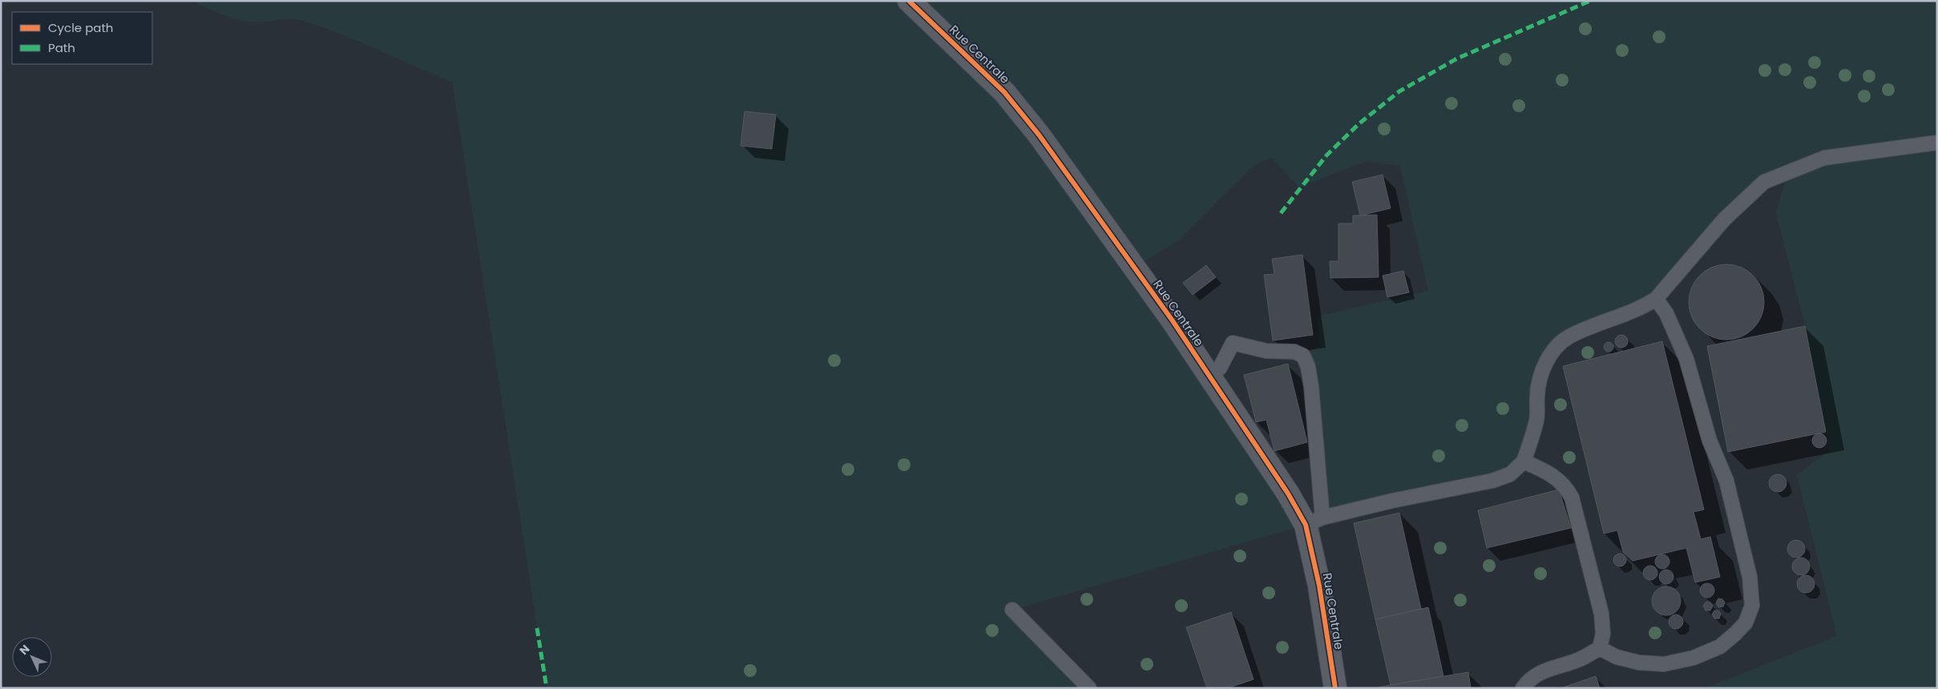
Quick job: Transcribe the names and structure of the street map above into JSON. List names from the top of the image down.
{
  "streets": {
    "street": ["Rue Centrale"]
  },
  "legend": ["Cycle path", "Path"],
  "north": "top left"
}
